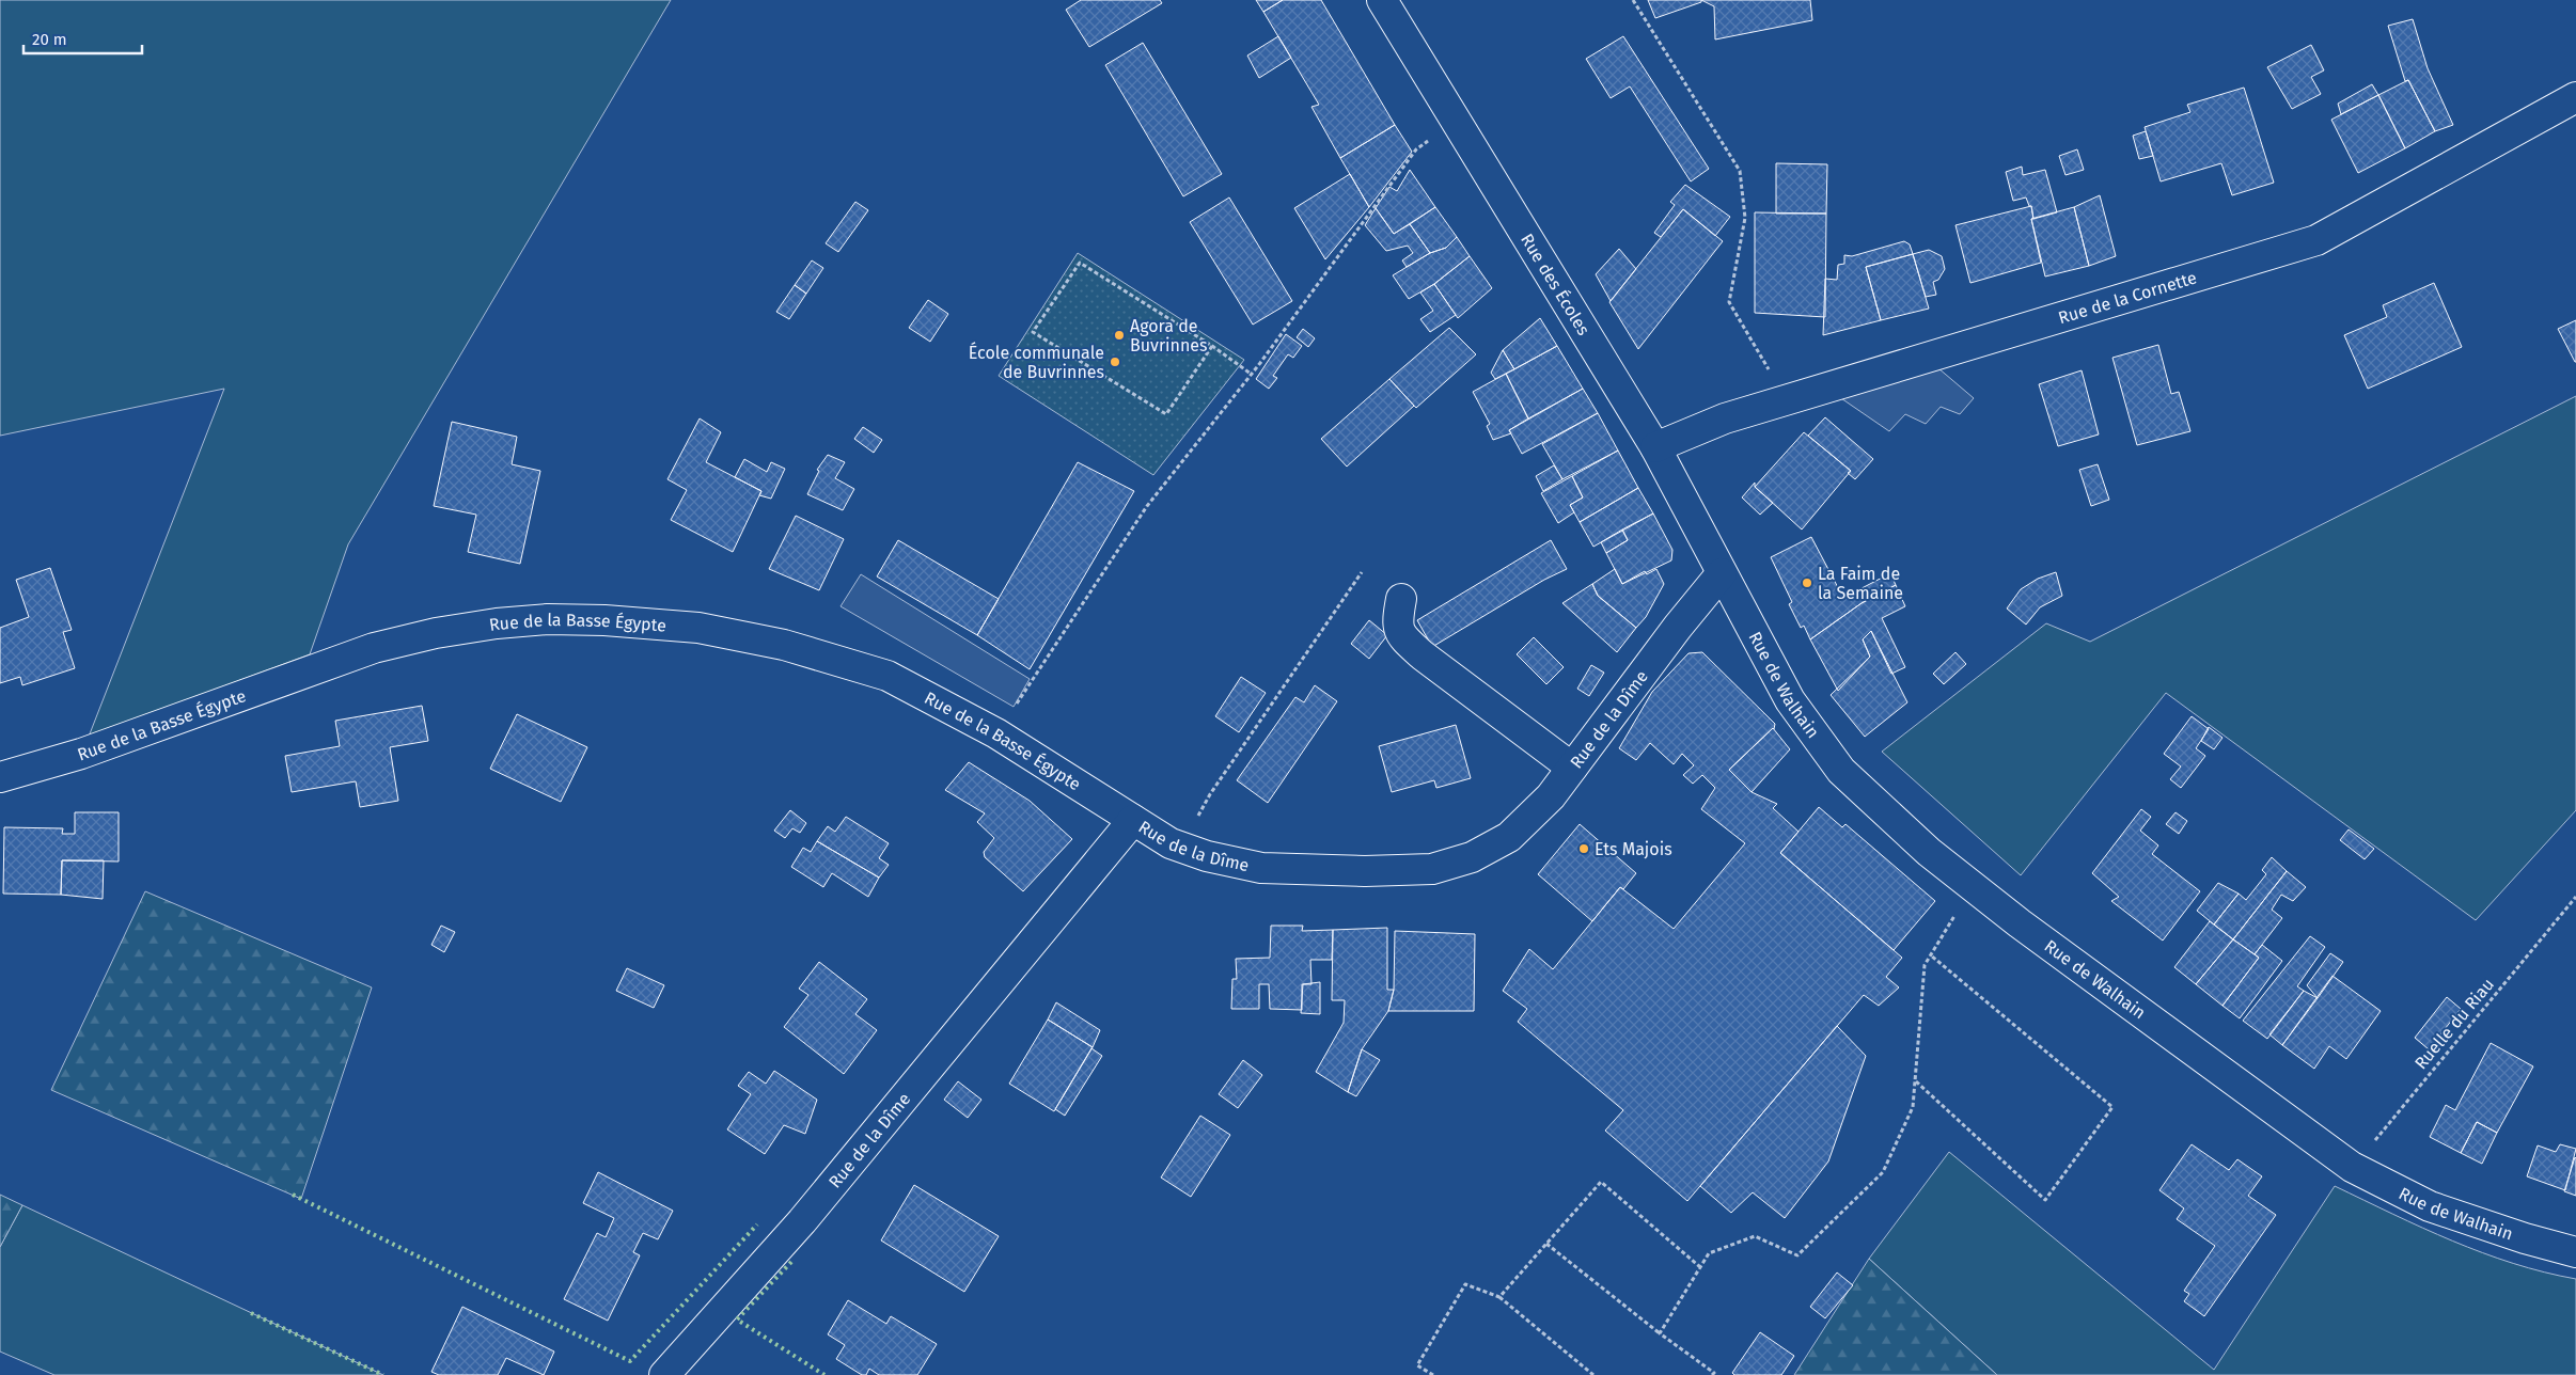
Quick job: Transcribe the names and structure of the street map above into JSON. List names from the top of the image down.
{
  "streets": {
    "street": [
      "Rue des Écoles",
      "Rue de la Cornette",
      "Rue de la Basse Égypte",
      "Rue de Walhain",
      "Rue de la Dîme"
    ],
    "path": ["Ruelle du Riau"]
  },
  "crossings": [
    ["Rue des Écoles", "Rue de la Cornette"],
    ["Rue des Écoles", "Rue de Walhain"],
    ["Rue des Écoles", "Rue de la Dîme"],
    ["Rue de la Basse Égypte", "Rue de la Dîme"],
    ["Rue de Walhain", "Rue de la Dîme"],
    ["Rue de Walhain", "Ruelle du Riau"]
  ],
  "places": [
    "Agora de Buvrinnes",
    "École communale de Buvrinnes",
    "La Faim de la Semaine",
    "Ets Majois"
  ],
  "scale_bar": "20 m"
}
